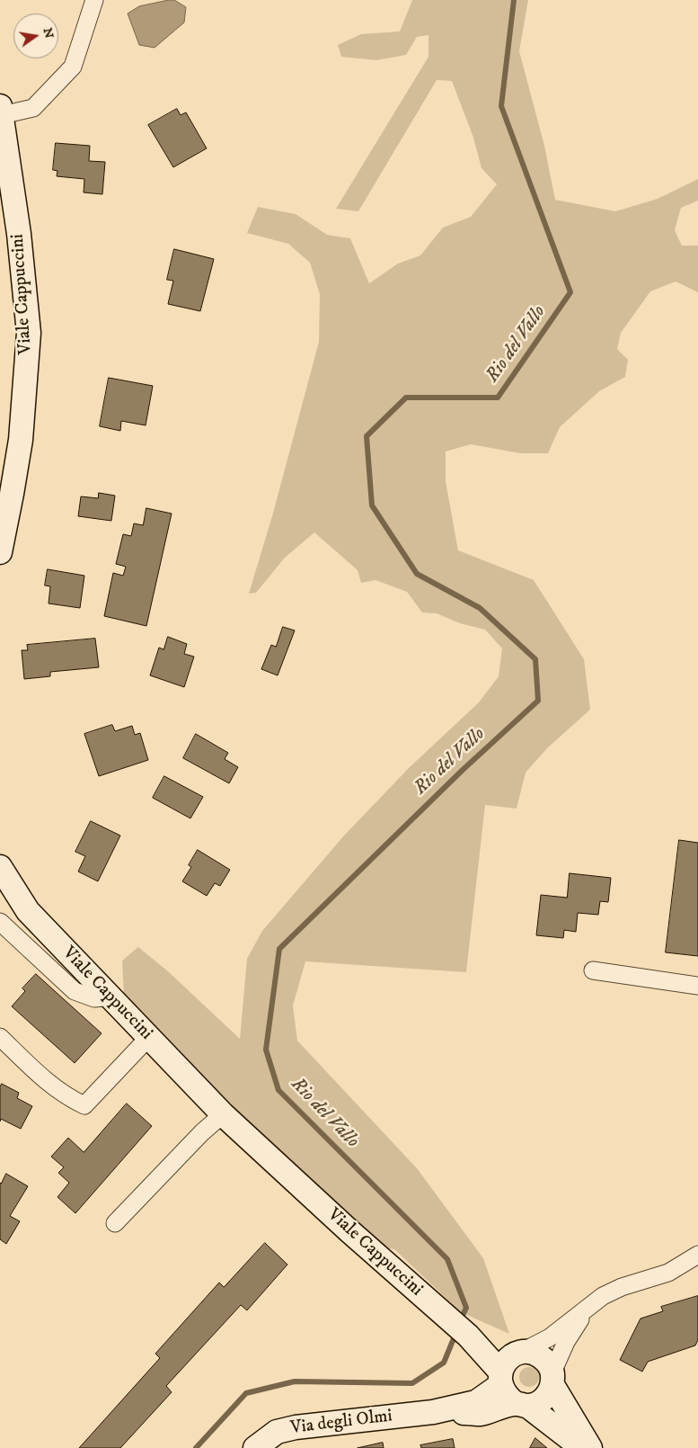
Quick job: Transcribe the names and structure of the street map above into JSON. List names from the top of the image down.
{
  "streets": {
    "main road": ["Viale Cappuccini", "Via degli Olmi"]
  },
  "crossings": [
    ["Viale Cappuccini", "Via degli Olmi"]
  ],
  "water": ["Rio del Vallo"],
  "north": "right"
}
